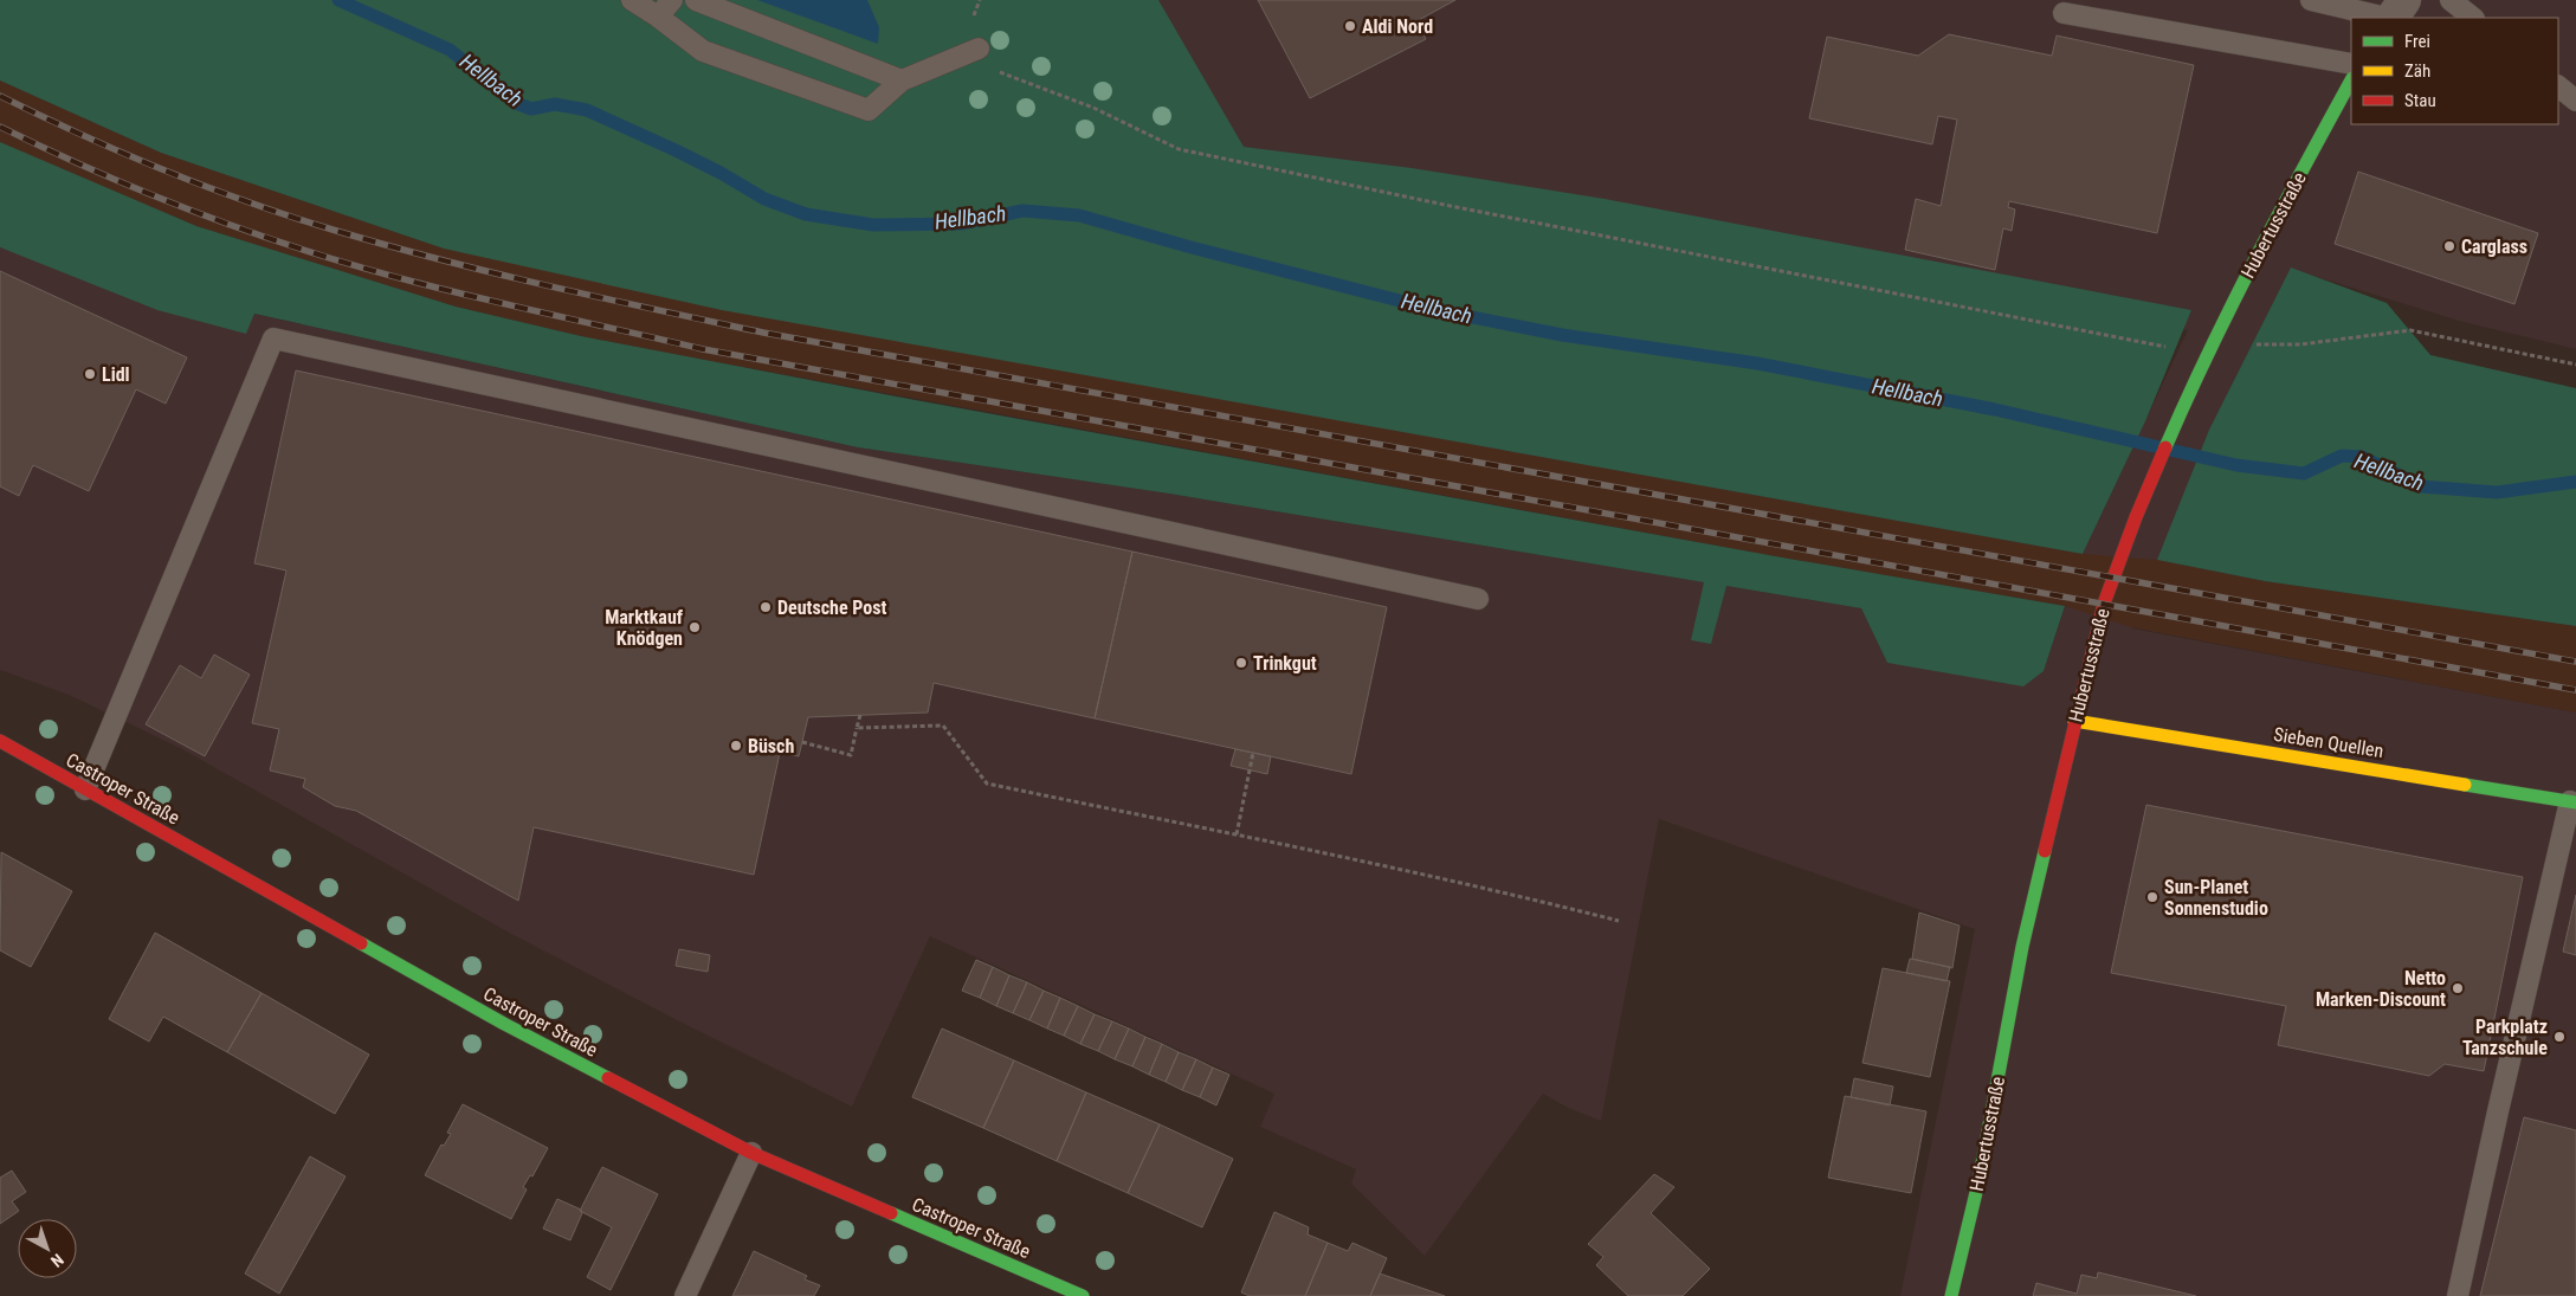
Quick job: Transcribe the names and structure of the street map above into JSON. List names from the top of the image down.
{
  "streets": {
    "street": ["Hubertusstraße", "Sieben Quellen", "Castroper Straße"]
  },
  "crossings": [
    ["Hubertusstraße", "Sieben Quellen"]
  ],
  "water": ["Hellbach"],
  "places": [
    "Aldi Nord",
    "Carglass",
    "Lidl",
    "Deutsche Post",
    "Marktkauf Knödgen",
    "Trinkgut",
    "Büsch",
    "Sun-Planet Sonnenstudio",
    "Netto Marken-Discount",
    "Parkplatz Tanzschule"
  ],
  "legend": ["Frei", "Zäh", "Stau"],
  "north": "bottom right"
}
